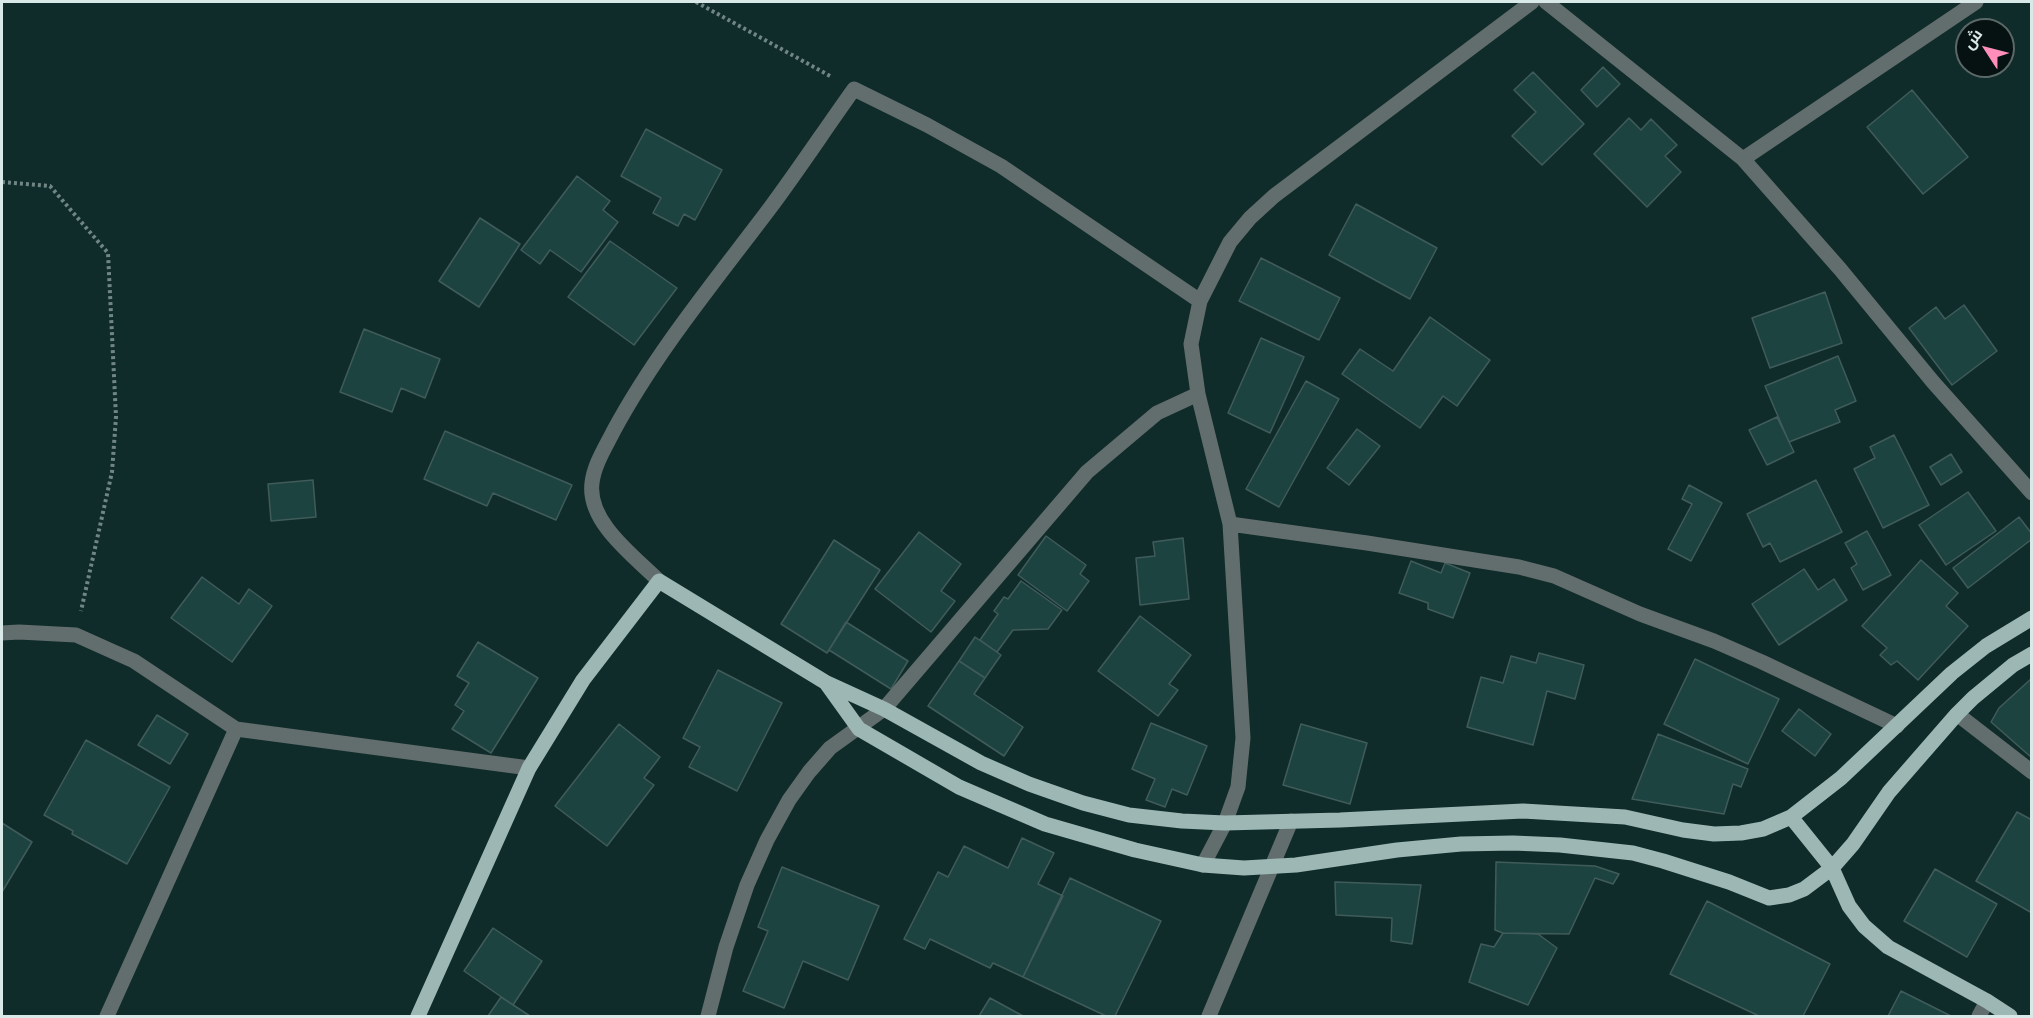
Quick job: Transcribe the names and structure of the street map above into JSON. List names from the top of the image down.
{
  "north": "top left"
}
